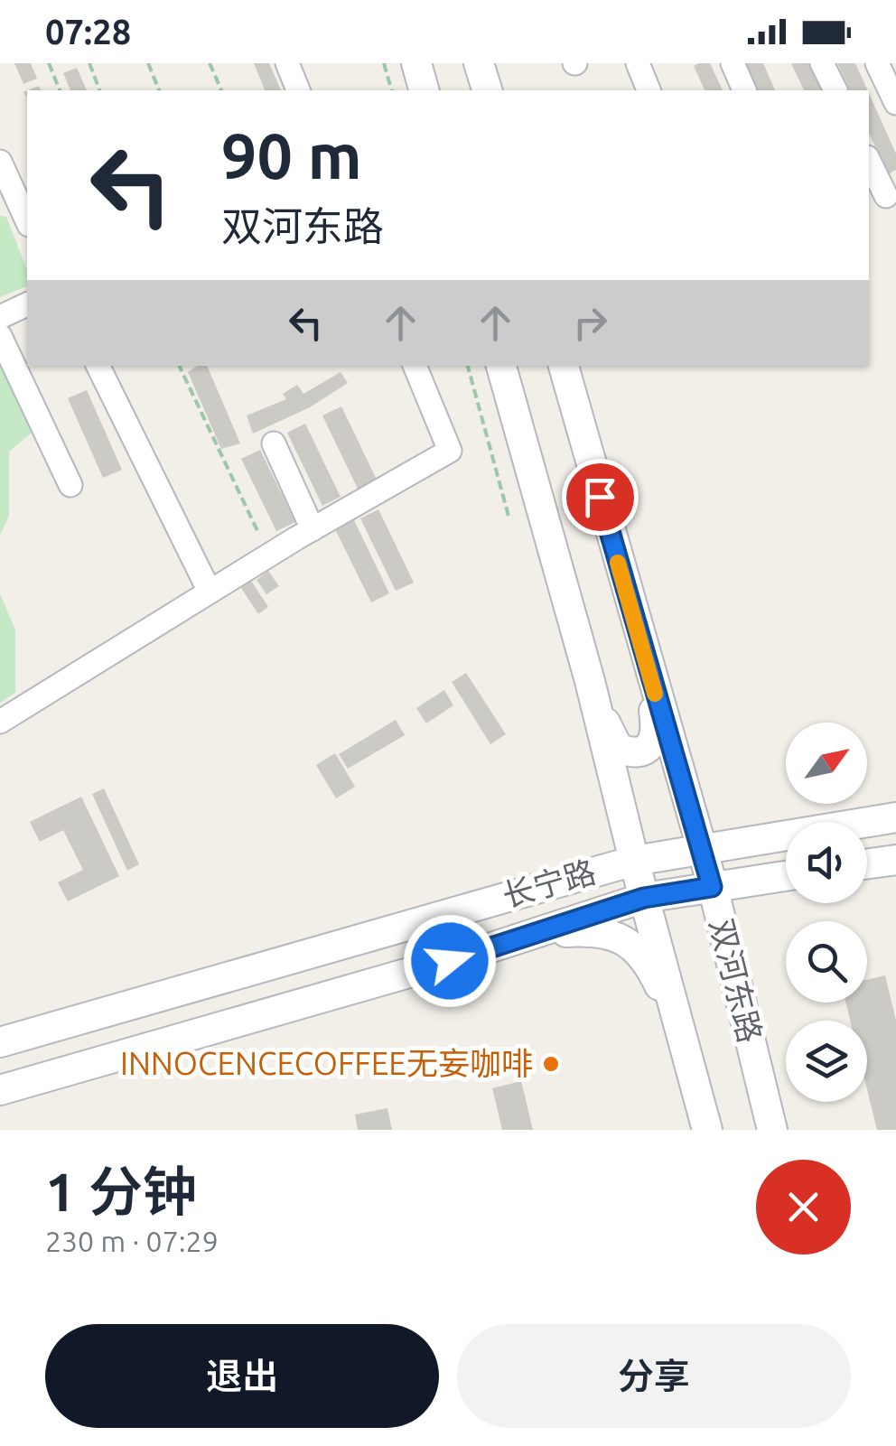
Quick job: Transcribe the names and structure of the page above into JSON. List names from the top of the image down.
{
  "streets": {
    "street": ["长宁路", "双河东路"]
  },
  "crossings": [
    ["长宁路", "双河东路"]
  ],
  "places": ["INNOCENCECOFFEE无妄咖啡"],
  "north": "top right",
  "page": {
    "status": "07:28",
    "turn": ["90 m", "双河东路"],
    "heading": ["1 分钟", "230 m · 07:29"],
    "buttons": ["退出", "分享"]
  }
}
